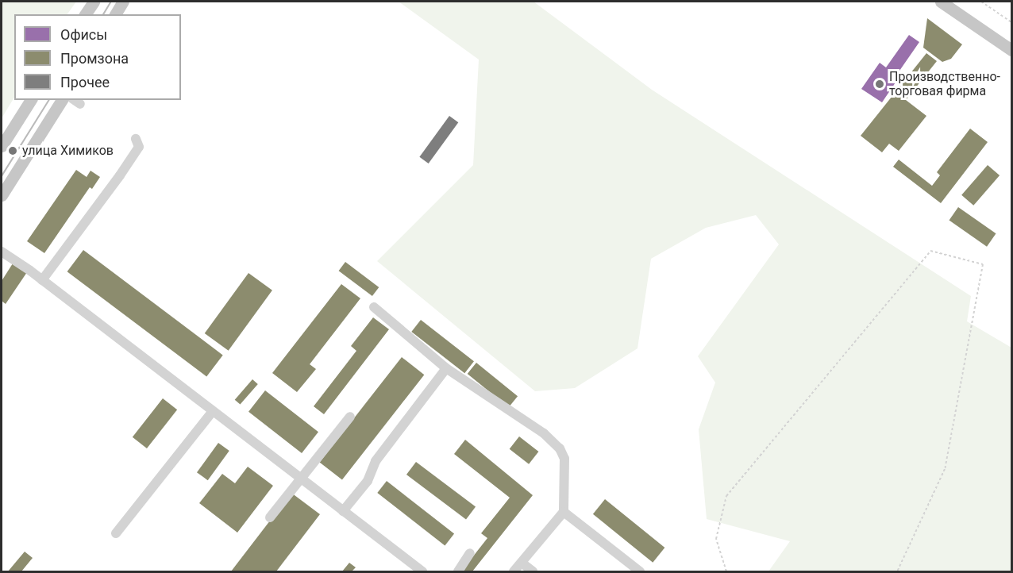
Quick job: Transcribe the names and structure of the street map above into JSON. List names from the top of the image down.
{
  "places": ["Производственно- торговая фирма", "улица Химиков"],
  "legend": ["Офисы", "Промзона", "Прочее"]
}
